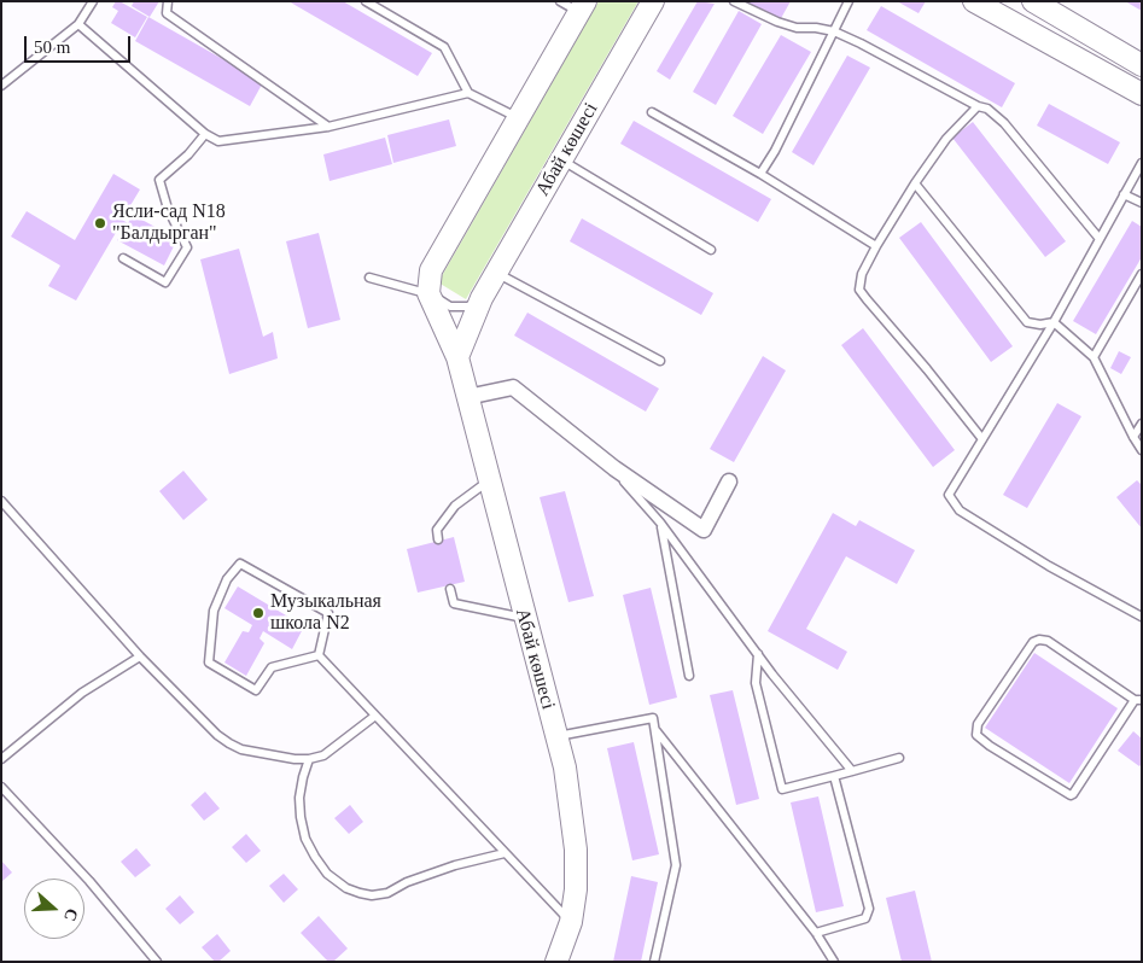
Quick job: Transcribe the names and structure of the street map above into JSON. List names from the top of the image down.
{
  "streets": {
    "street": ["Абай көшесі"]
  },
  "places": ["Ясли-сад N18 \"Балдырган\"", "Музыкальная школа N2"],
  "scale_bar": "50 m",
  "north": "right"
}
